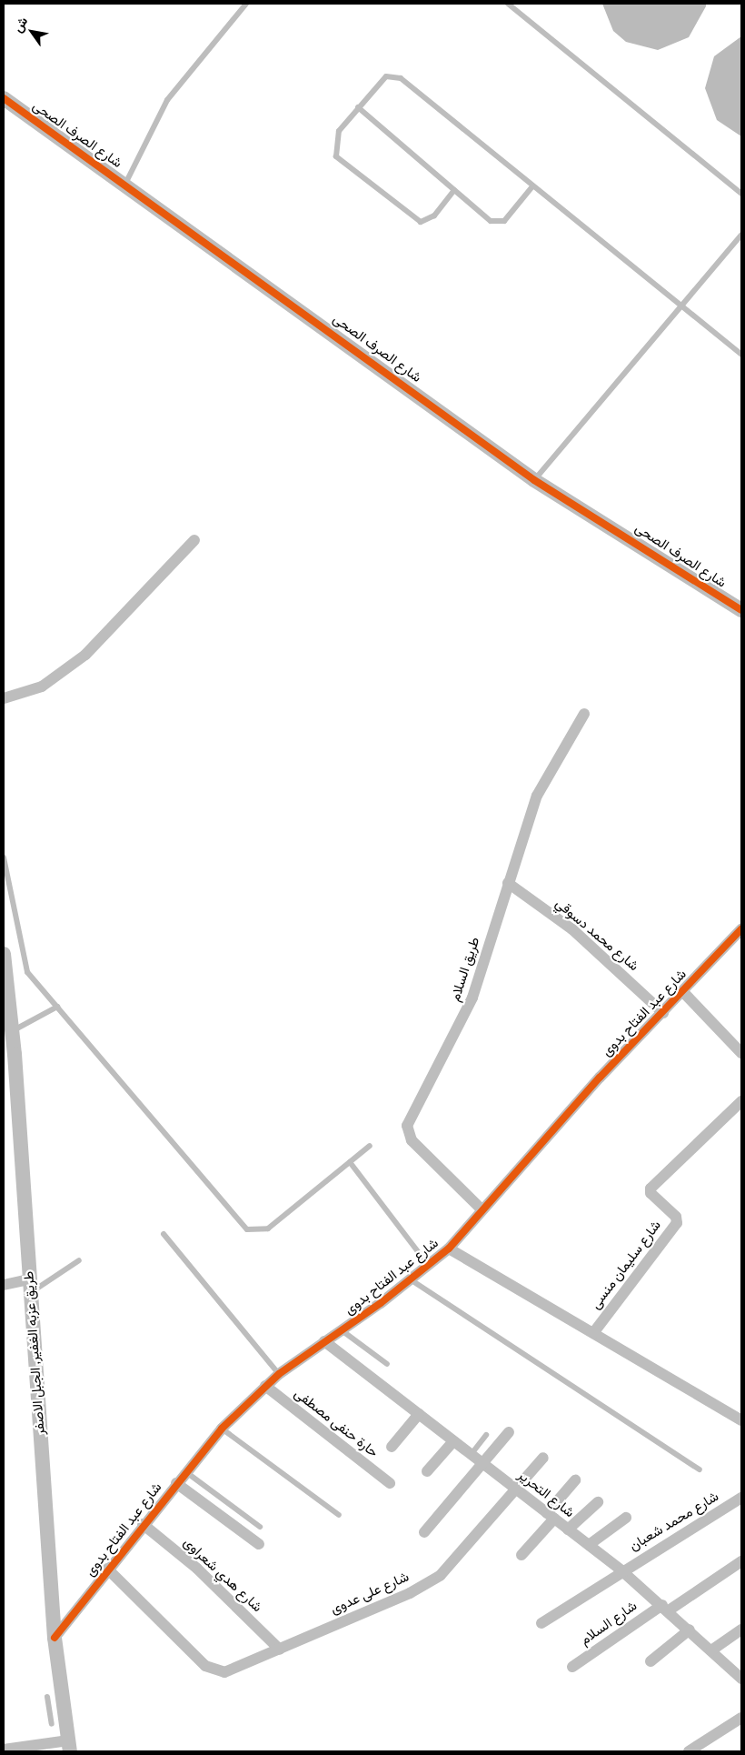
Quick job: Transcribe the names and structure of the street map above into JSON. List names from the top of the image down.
{
  "streets": {
    "street": [
      "شارع الصرف الصحى",
      "شارع محمد دسوقي",
      "طريق السلام",
      "شارع عبد الفتاح بدوى",
      "شارع سليمان منسى",
      "طريق عزبه الغفير, الجبل الاصفر",
      "حارة حنفى مصطفى",
      "شارع التحرير",
      "شارع محمد شعبان",
      "شارع هدي شعراوى",
      "شارع على عدوى",
      "شارع السلام"
    ]
  },
  "crossings": [
    ["شارع محمد دسوقي", "طريق السلام"],
    ["شارع محمد دسوقي", "شارع عبد الفتاح بدوى"],
    ["طريق السلام", "شارع عبد الفتاح بدوى"],
    ["شارع عبد الفتاح بدوى", "شارع سليمان منسى"],
    ["شارع عبد الفتاح بدوى", "طريق عزبه الغفير, الجبل الاصفر"],
    ["شارع عبد الفتاح بدوى", "حارة حنفى مصطفى"],
    ["شارع عبد الفتاح بدوى", "شارع التحرير"],
    ["شارع عبد الفتاح بدوى", "شارع هدي شعراوى"],
    ["شارع عبد الفتاح بدوى", "شارع على عدوى"],
    ["شارع التحرير", "شارع محمد شعبان"],
    ["شارع التحرير", "شارع على عدوى"],
    ["شارع التحرير", "شارع السلام"],
    ["شارع هدي شعراوى", "شارع على عدوى"]
  ],
  "north": "top left"
}
